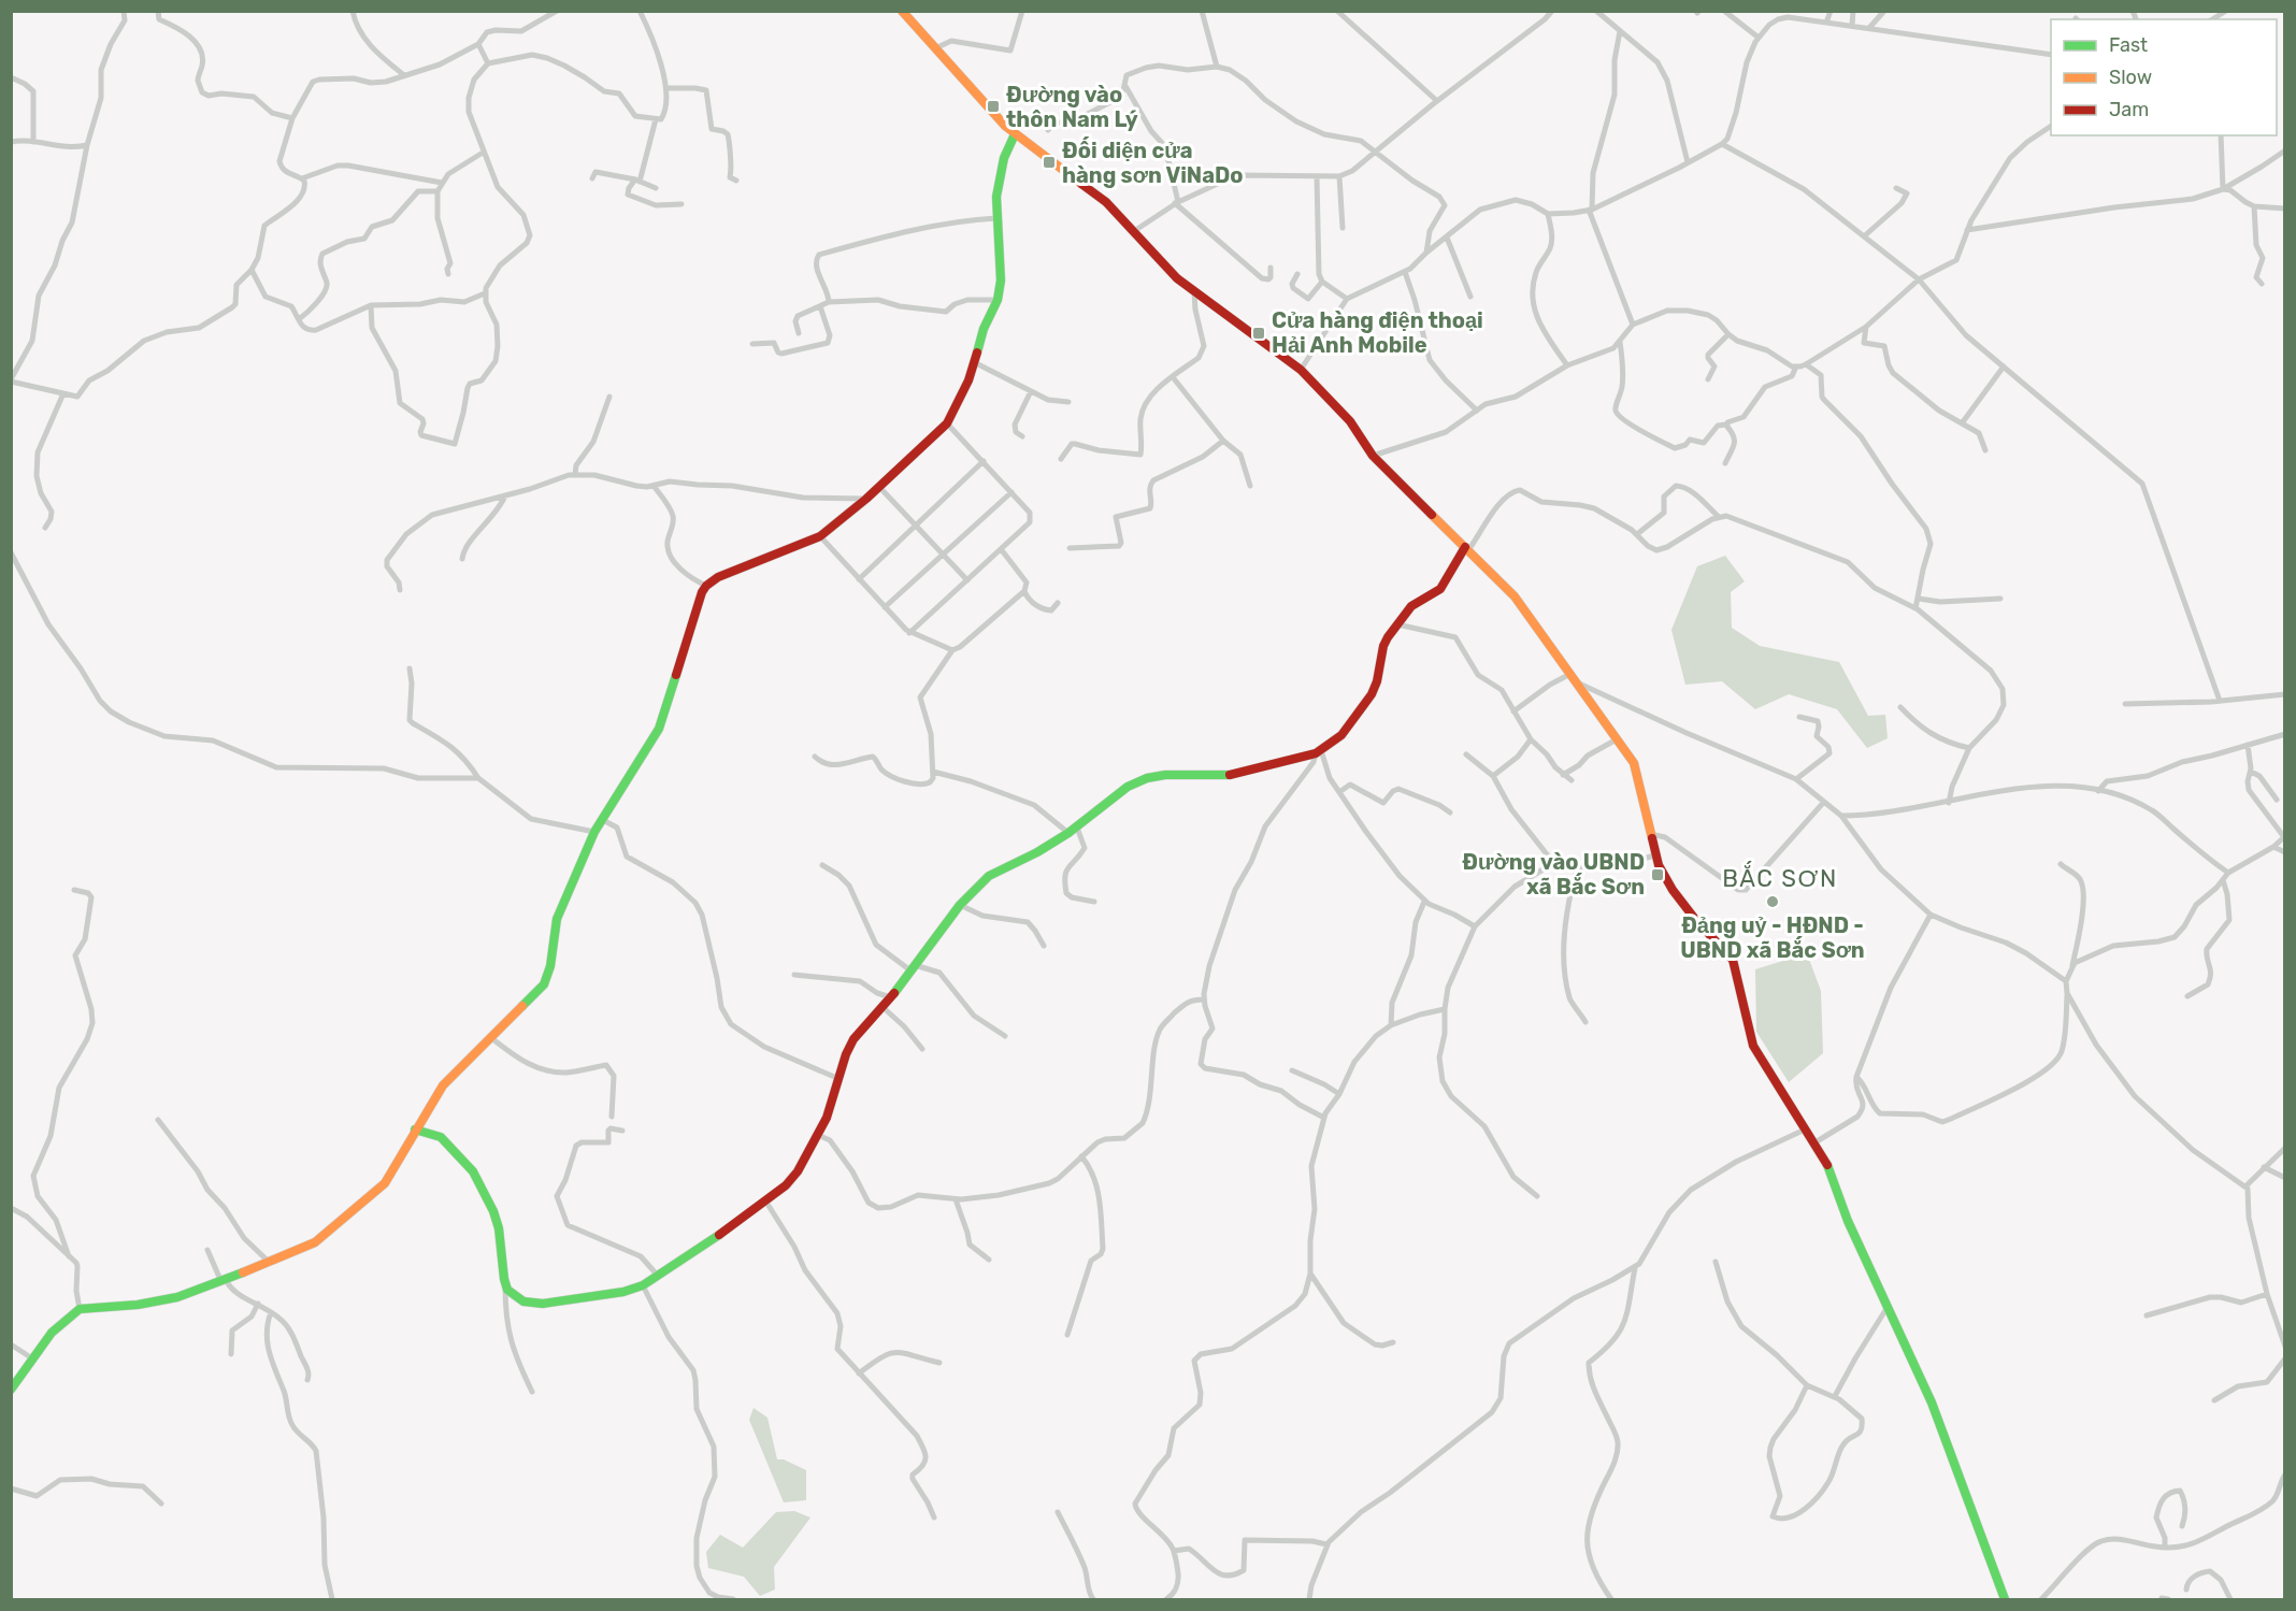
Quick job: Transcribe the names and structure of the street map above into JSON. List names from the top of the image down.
{
  "districts": ["BẮC SƠN"],
  "places": {
    "transit": [
      "Đường vào thôn Nam Lý",
      "Đối diện cửa hàng sơn ViNaDo",
      "Cửa hàng điện thoại Hải Anh Mobile",
      "Đường vào UBND xã Bắc Sơn"
    ],
    "other": ["Đảng uỷ - HĐND - UBND xã Bắc Sơn"]
  },
  "legend": ["Fast", "Slow", "Jam"]
}
